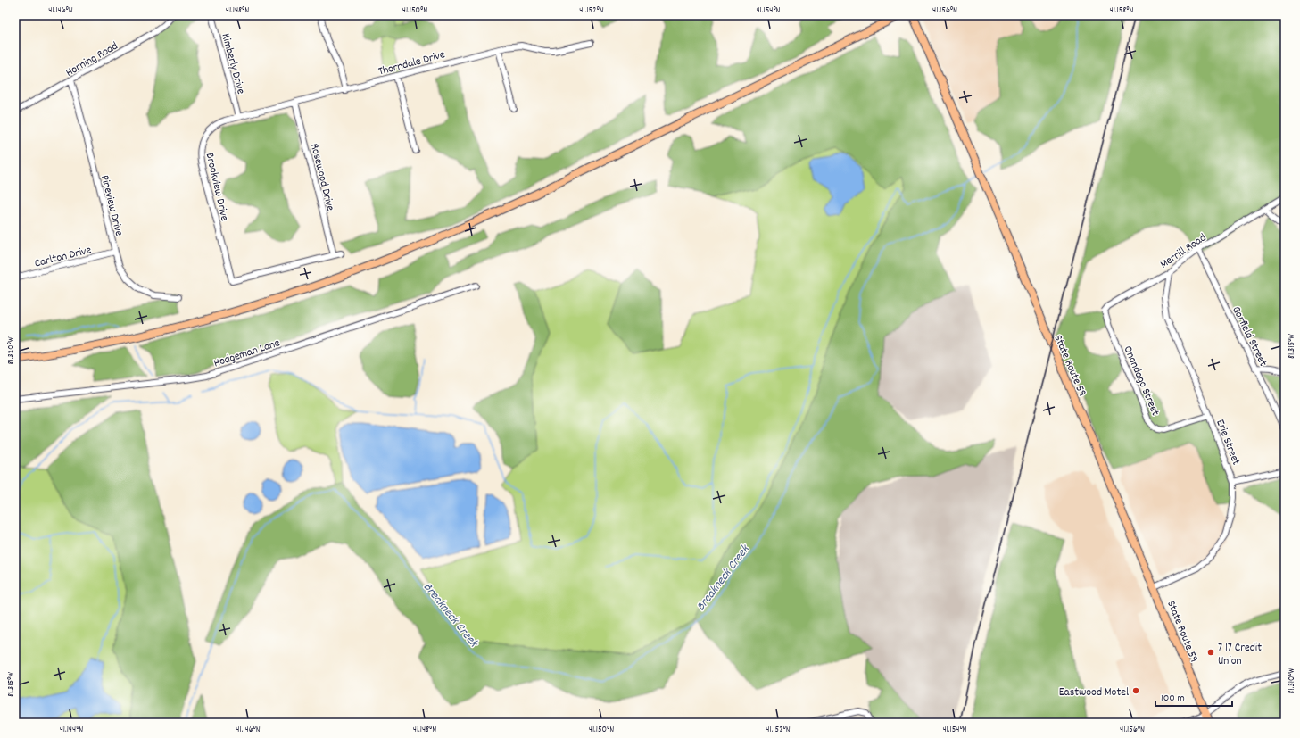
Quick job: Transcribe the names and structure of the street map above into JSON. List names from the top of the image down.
{
  "streets": {
    "main road": ["State Route 59"],
    "street": [
      "Horning Road",
      "Thorndale Drive",
      "Kimberly Drive",
      "Rosewood Drive",
      "Brookview Drive",
      "Pineview Drive",
      "Merrill Road",
      "Carlton Drive",
      "Garfield Street",
      "Hodgeman Lane",
      "Onondago Street",
      "Erie Street"
    ]
  },
  "crossings": [
    ["Horning Road", "Pineview Drive"],
    ["Thorndale Drive", "Kimberly Drive"],
    ["Thorndale Drive", "Rosewood Drive"],
    ["Thorndale Drive", "Brookview Drive"],
    ["Kimberly Drive", "Brookview Drive"],
    ["Rosewood Drive", "Brookview Drive"],
    ["Pineview Drive", "Carlton Drive"],
    ["Merrill Road", "Garfield Street"],
    ["Merrill Road", "Onondago Street"],
    ["Merrill Road", "Erie Street"],
    ["State Route 59", "Erie Street"],
    ["Onondago Street", "Erie Street"]
  ],
  "water": ["Breakneck Creek"],
  "places": ["7 17 Credit Union", "Eastwood Motel"],
  "scale_bar": "100 m",
  "coordinates": [
    "41.146°N",
    "41.148°N",
    "41.150°N",
    "41.152°N",
    "41.154°N",
    "41.156°N",
    "41.158°N",
    "81.315°W",
    "81.320°W",
    "81.310°W",
    "41.144°N"
  ]
}
